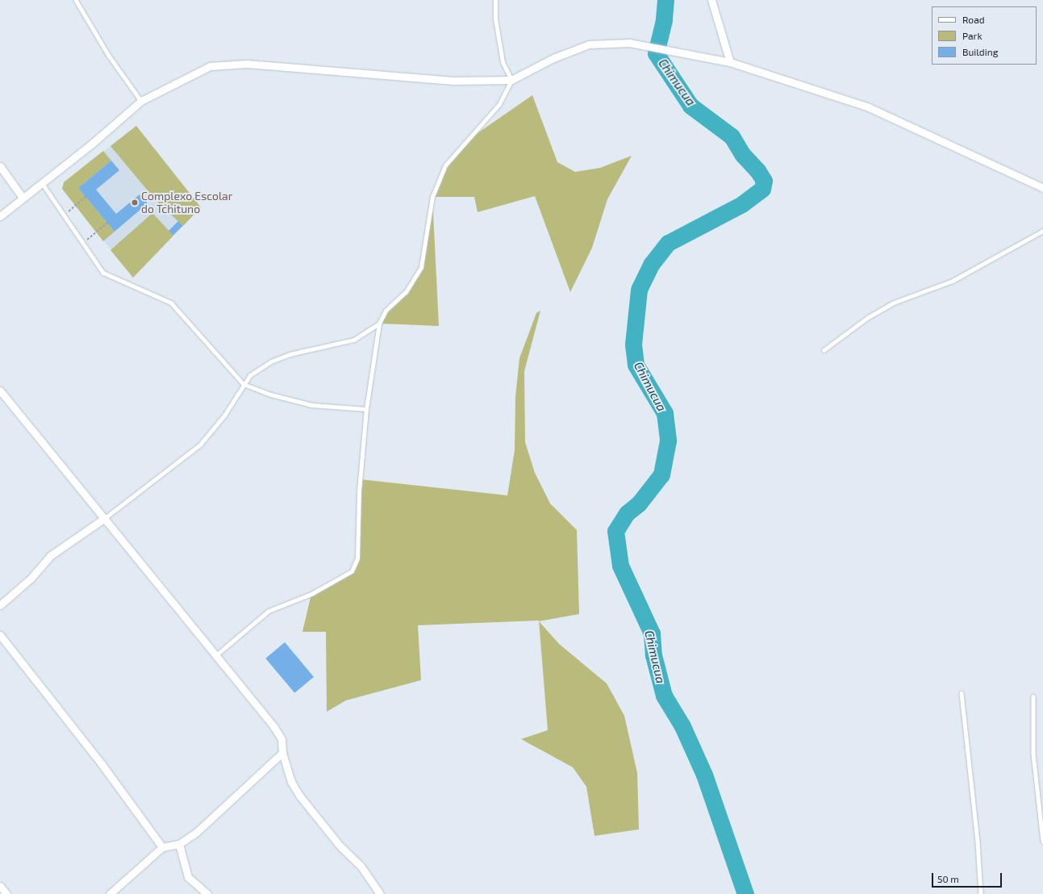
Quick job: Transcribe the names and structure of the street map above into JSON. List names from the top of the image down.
{
  "water": ["Chimucua"],
  "places": ["Complexo Escolar do Tchituno"],
  "legend": ["Road", "Park", "Building"],
  "scale_bar": "50 m"
}
